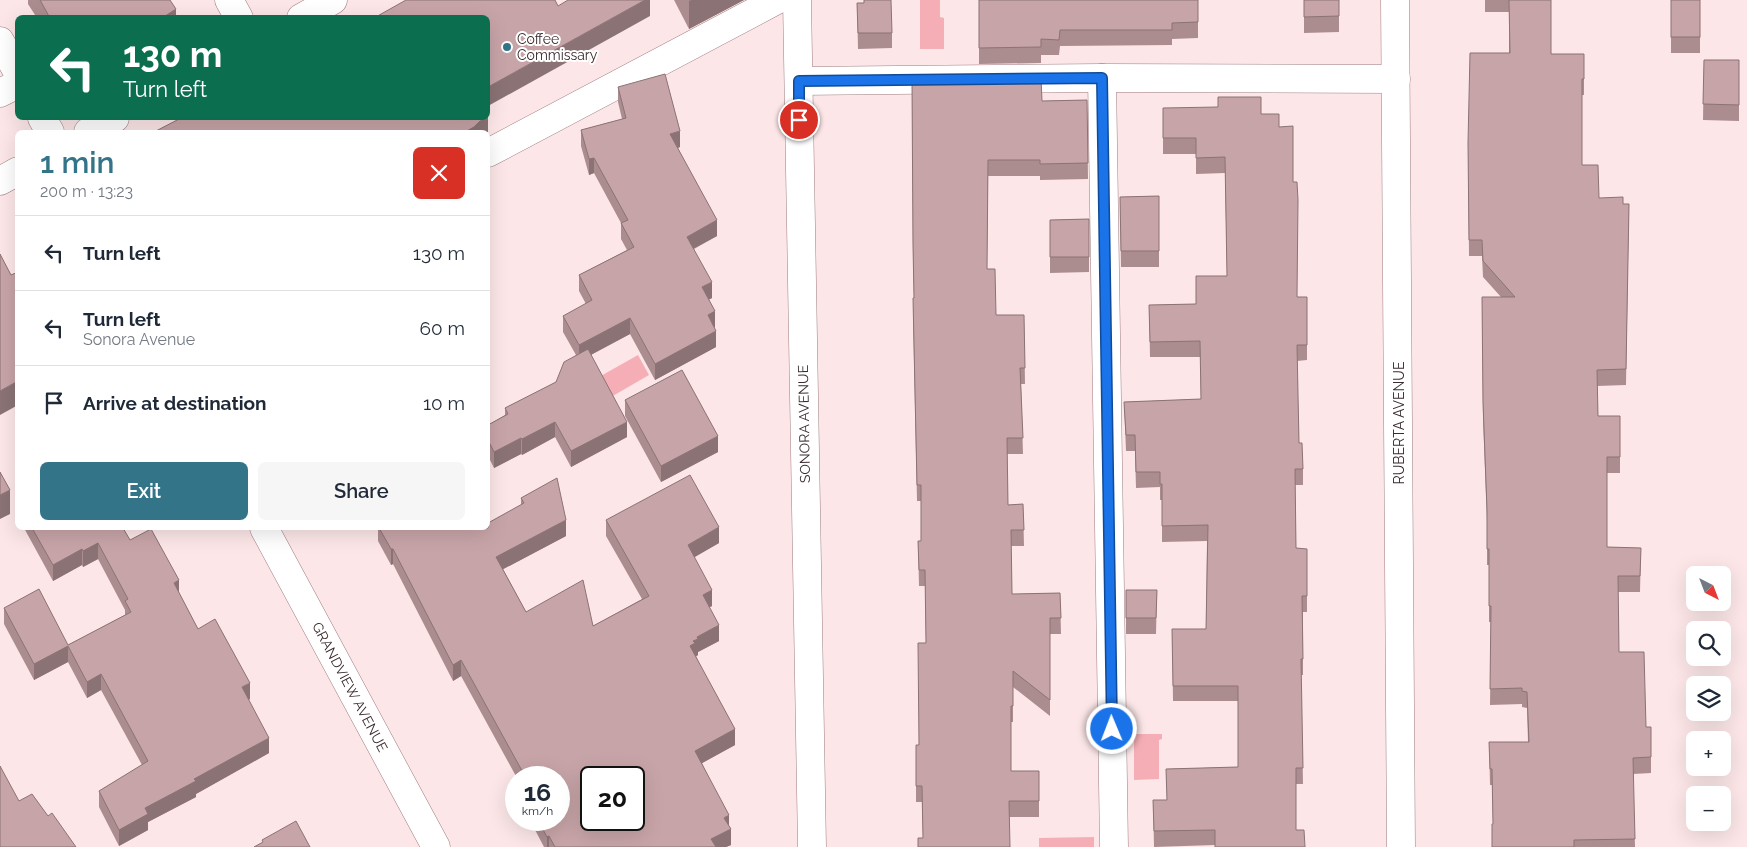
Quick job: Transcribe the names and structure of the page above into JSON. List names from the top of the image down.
{
  "streets": {
    "street": ["RUBERTA AVENUE", "SONORA AVENUE", "GRANDVIEW AVENUE"]
  },
  "places": ["Coffee Commissary"],
  "north": "bottom right",
  "page": {
    "turn": ["130 m", "Turn left"],
    "heading": ["1 min", "200 m · 13:23"],
    "list": [
      {
        "name": "Turn left",
        "value": "130 m"
      },
      {
        "name": "Turn left",
        "note": "Sonora Avenue",
        "value": "60 m"
      },
      {
        "name": "Arrive at destination",
        "value": "10 m"
      }
    ],
    "buttons": ["Exit", "Share"],
    "map_buttons": ["+", "−"],
    "speed": "16 km/h",
    "limit": "20"
  }
}
